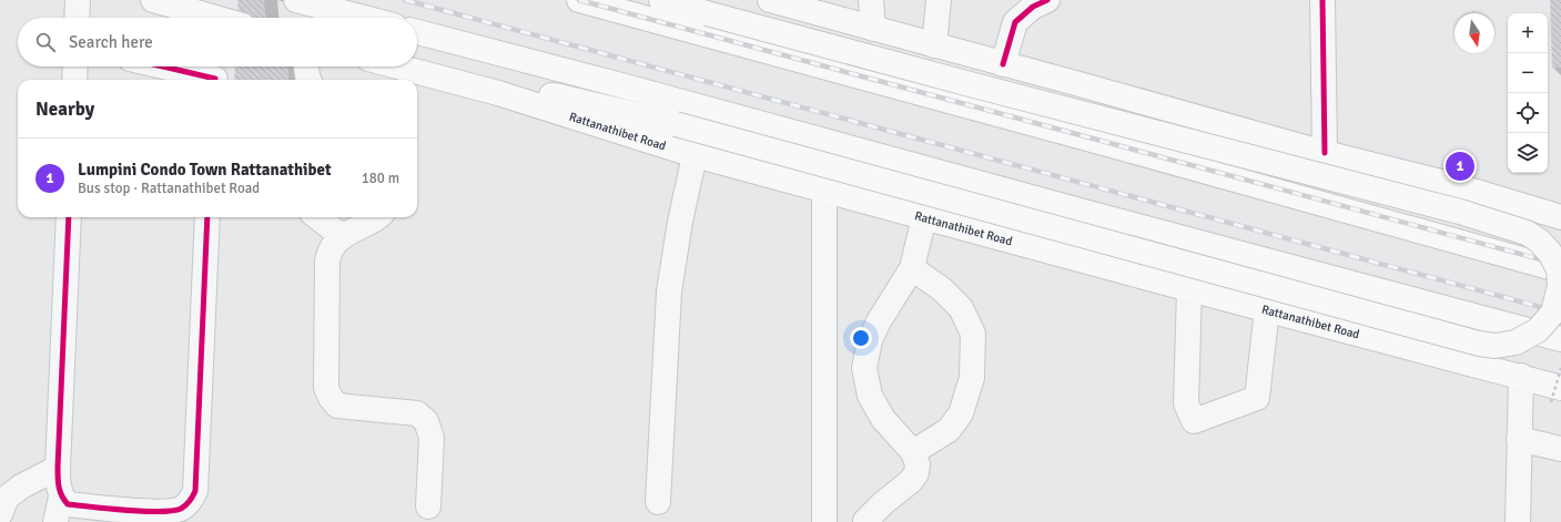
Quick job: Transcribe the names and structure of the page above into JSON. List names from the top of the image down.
{
  "streets": {
    "main road": ["Rattanathibet Road"]
  },
  "north": "bottom",
  "page": {
    "map_buttons": ["+", "−"],
    "search": "Search here",
    "heading": "Nearby",
    "list": [
      {
        "mark": "1",
        "name": "Lumpini Condo Town Rattanathibet",
        "note": "Bus stop · Rattanathibet Road",
        "value": "180 m"
      }
    ],
    "pins": "1"
  }
}
